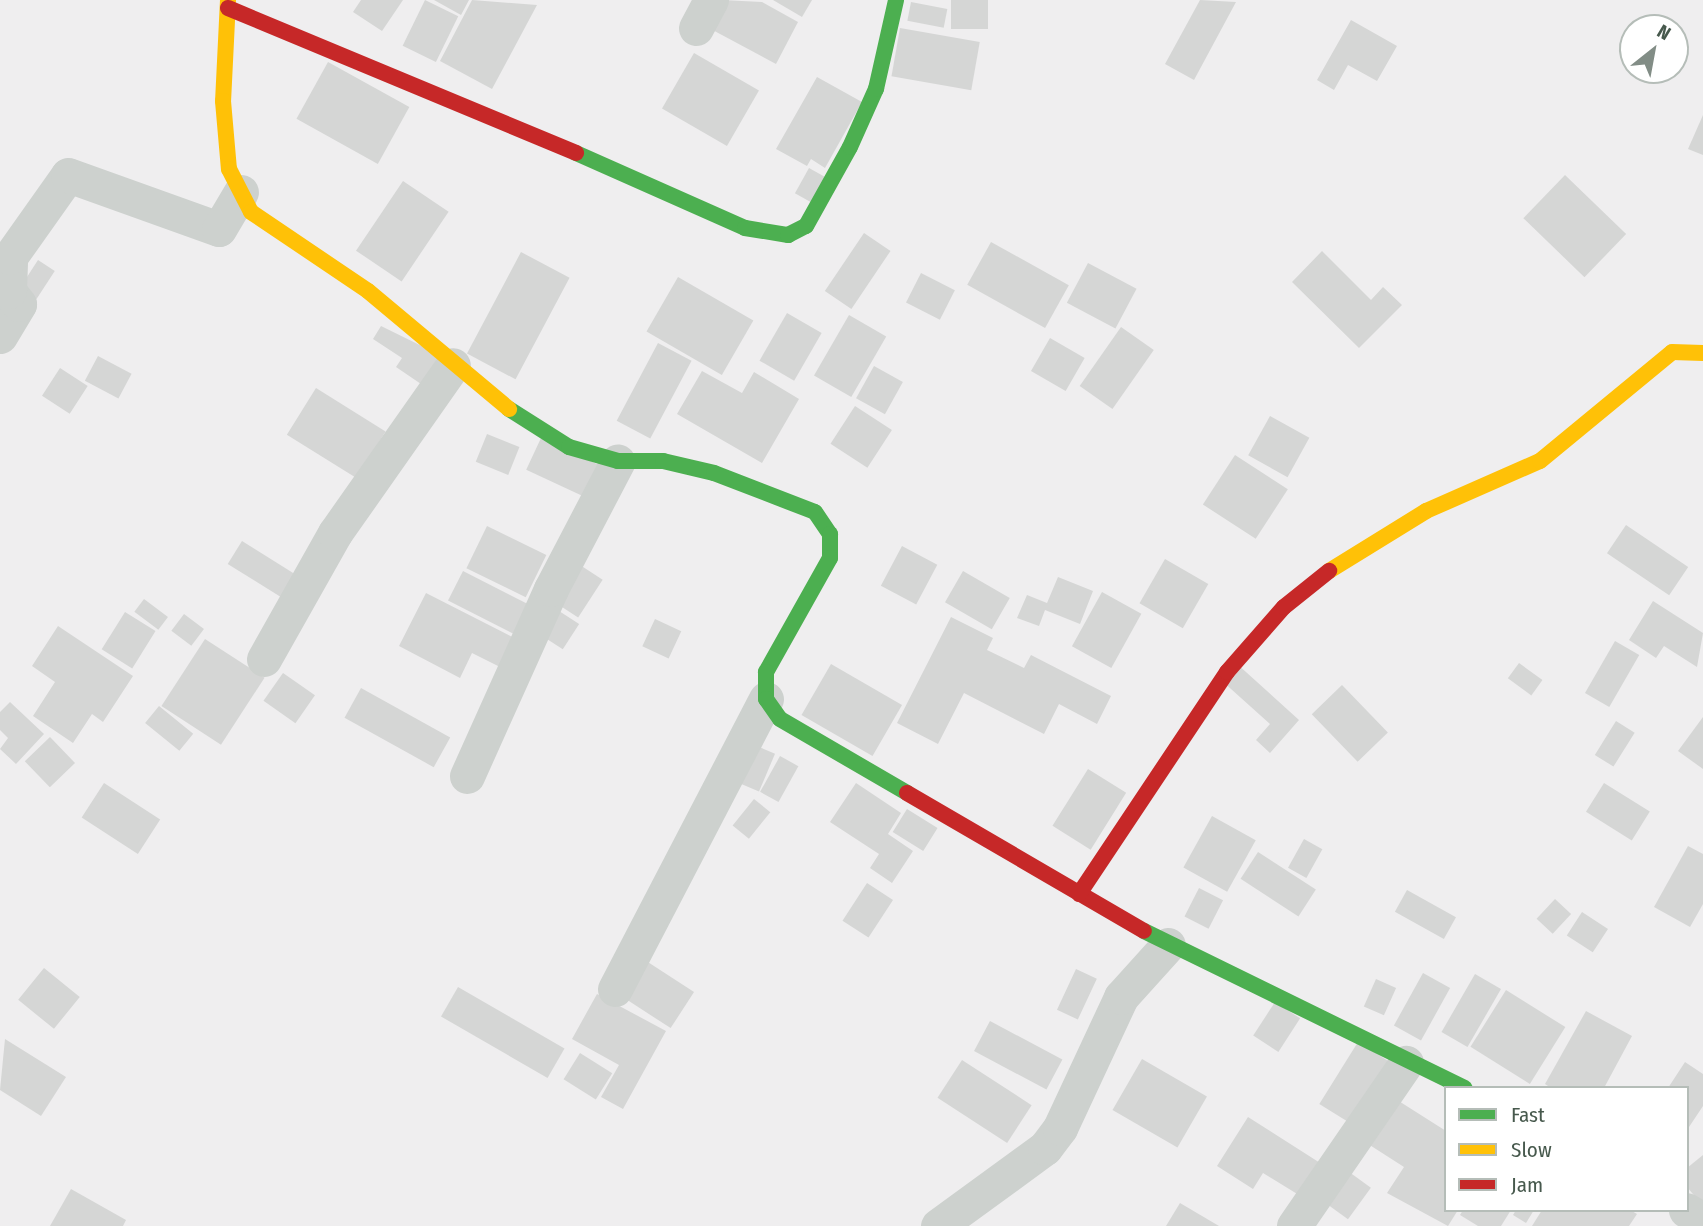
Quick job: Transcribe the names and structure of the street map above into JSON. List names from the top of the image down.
{
  "legend": ["Fast", "Slow", "Jam"],
  "north": "top right"
}
